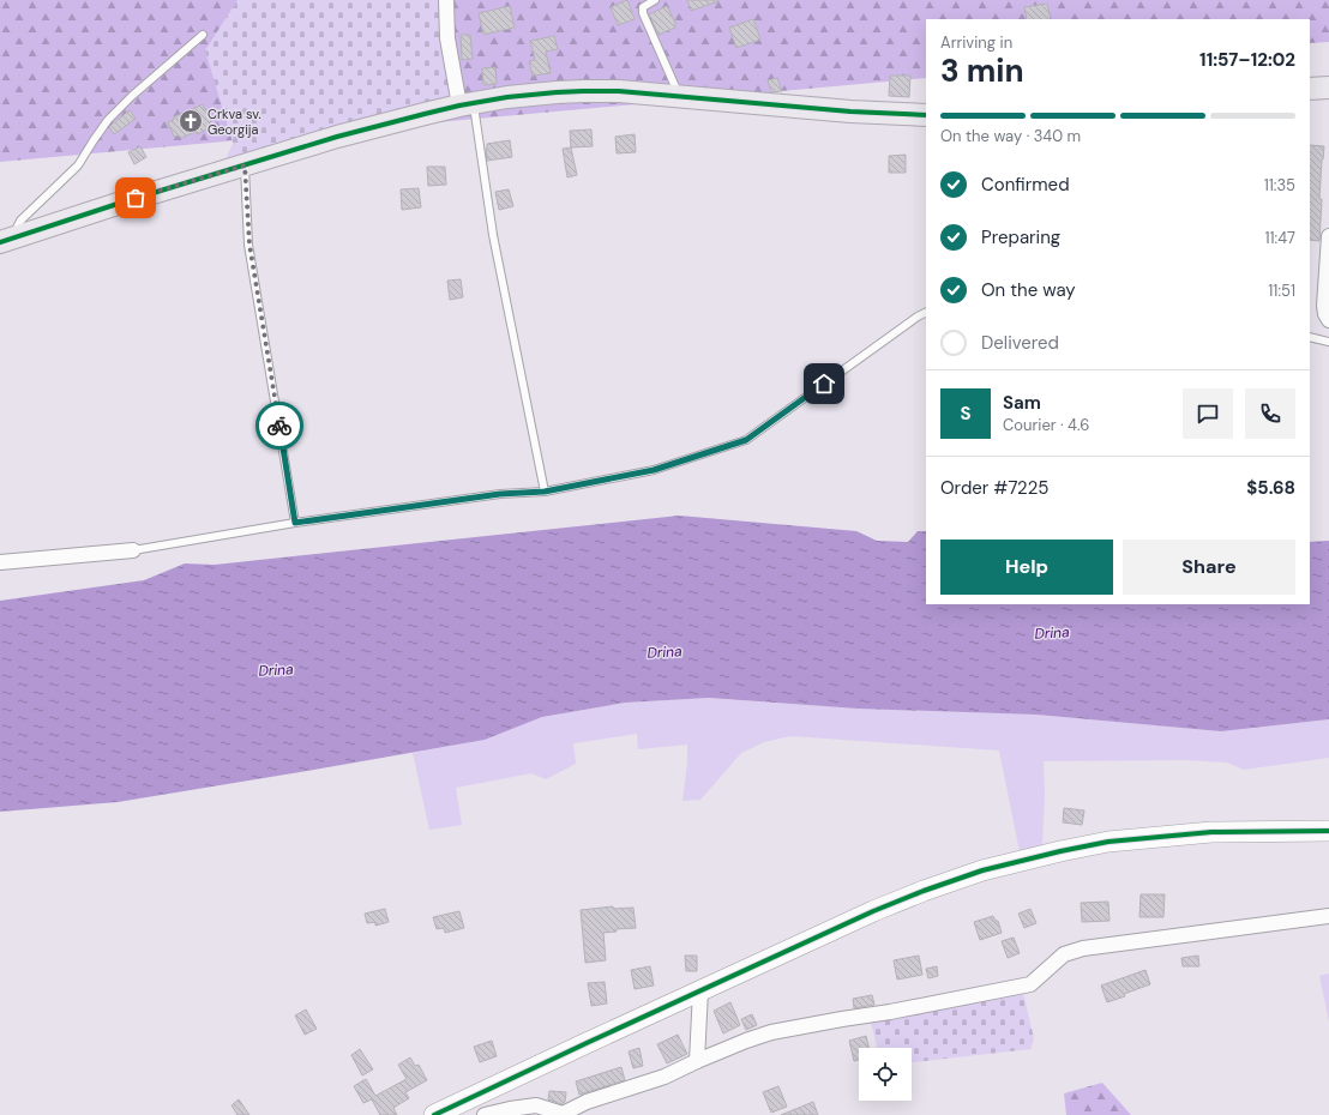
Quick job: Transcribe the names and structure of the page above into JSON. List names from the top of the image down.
{
  "water": ["Drina"],
  "places": {
    "church": ["Crkva sv. Georgija"]
  },
  "page": {
    "heading": ["3 min", "Arriving in", "11:57–12:02"],
    "panel": [
      "Sam",
      "Courier · 4.6",
      "Order #7225",
      "$5.68"
    ],
    "bar": "On the way · 340 m",
    "list": [
      ["Confirmed", "11:35"],
      ["Preparing", "11:47"],
      ["On the way", "11:51"],
      "Delivered"
    ],
    "round": "S",
    "buttons": ["Help", "Share"]
  }
}
